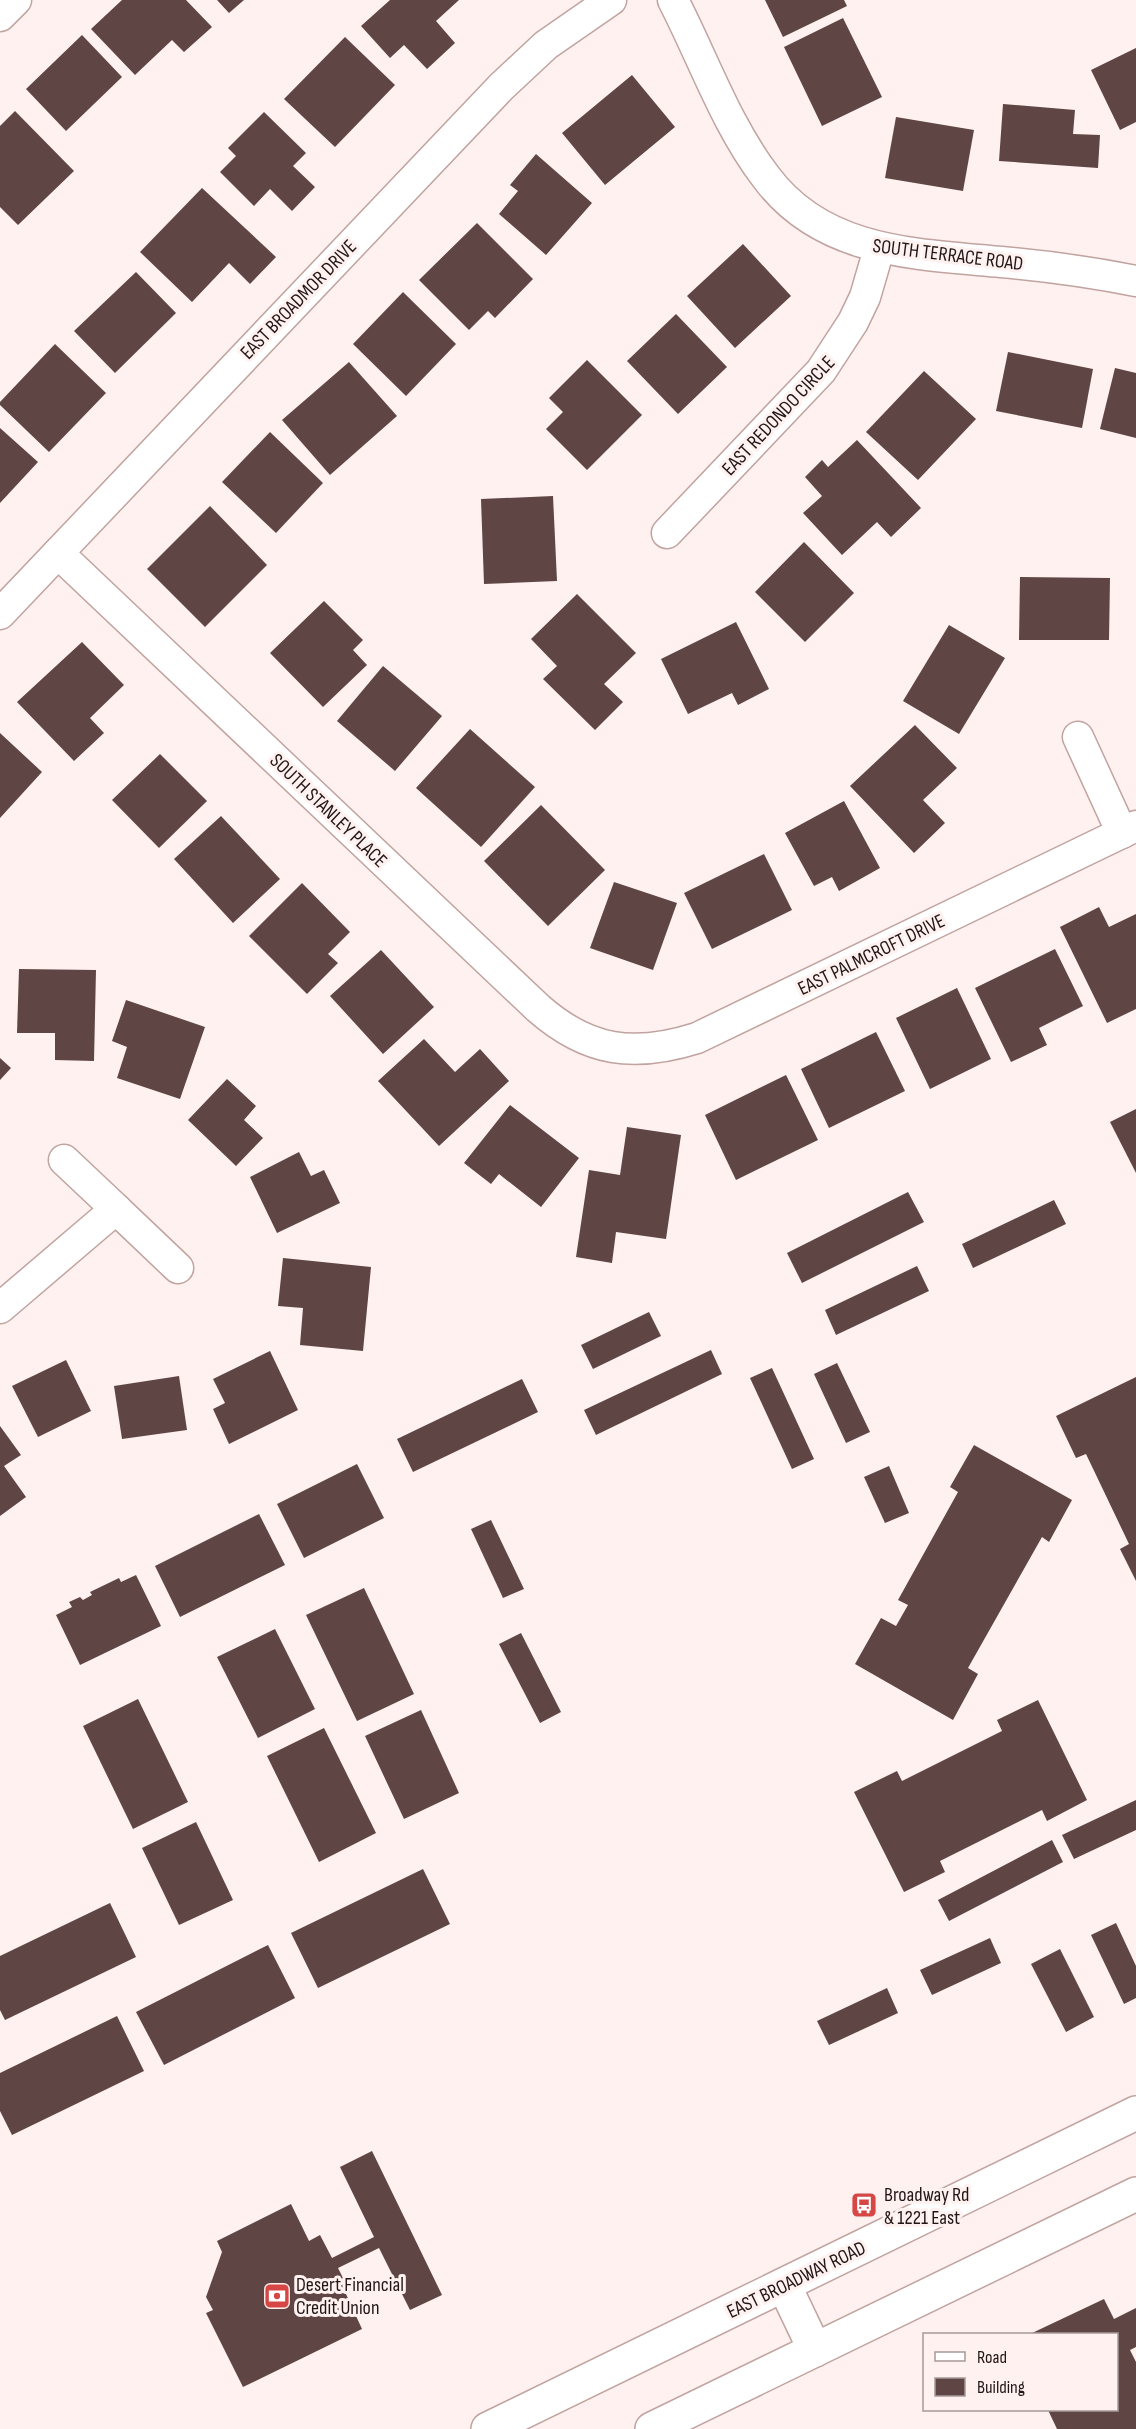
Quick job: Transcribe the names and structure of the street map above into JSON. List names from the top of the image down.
{
  "streets": {
    "main road": ["EAST BROADWAY ROAD"],
    "street": [
      "SOUTH TERRACE ROAD",
      "EAST BROADMOR DRIVE",
      "EAST REDONDO CIRCLE",
      "SOUTH STANLEY PLACE",
      "EAST PALMCROFT DRIVE"
    ]
  },
  "crossings": [
    ["SOUTH TERRACE ROAD", "EAST REDONDO CIRCLE"],
    ["EAST BROADMOR DRIVE", "SOUTH STANLEY PLACE"],
    ["SOUTH STANLEY PLACE", "EAST PALMCROFT DRIVE"]
  ],
  "places": {
    "bus stop": ["Broadway Rd & 1221 East"],
    "bank": ["Desert Financial Credit Union"]
  },
  "legend": ["Road", "Building"]
}
